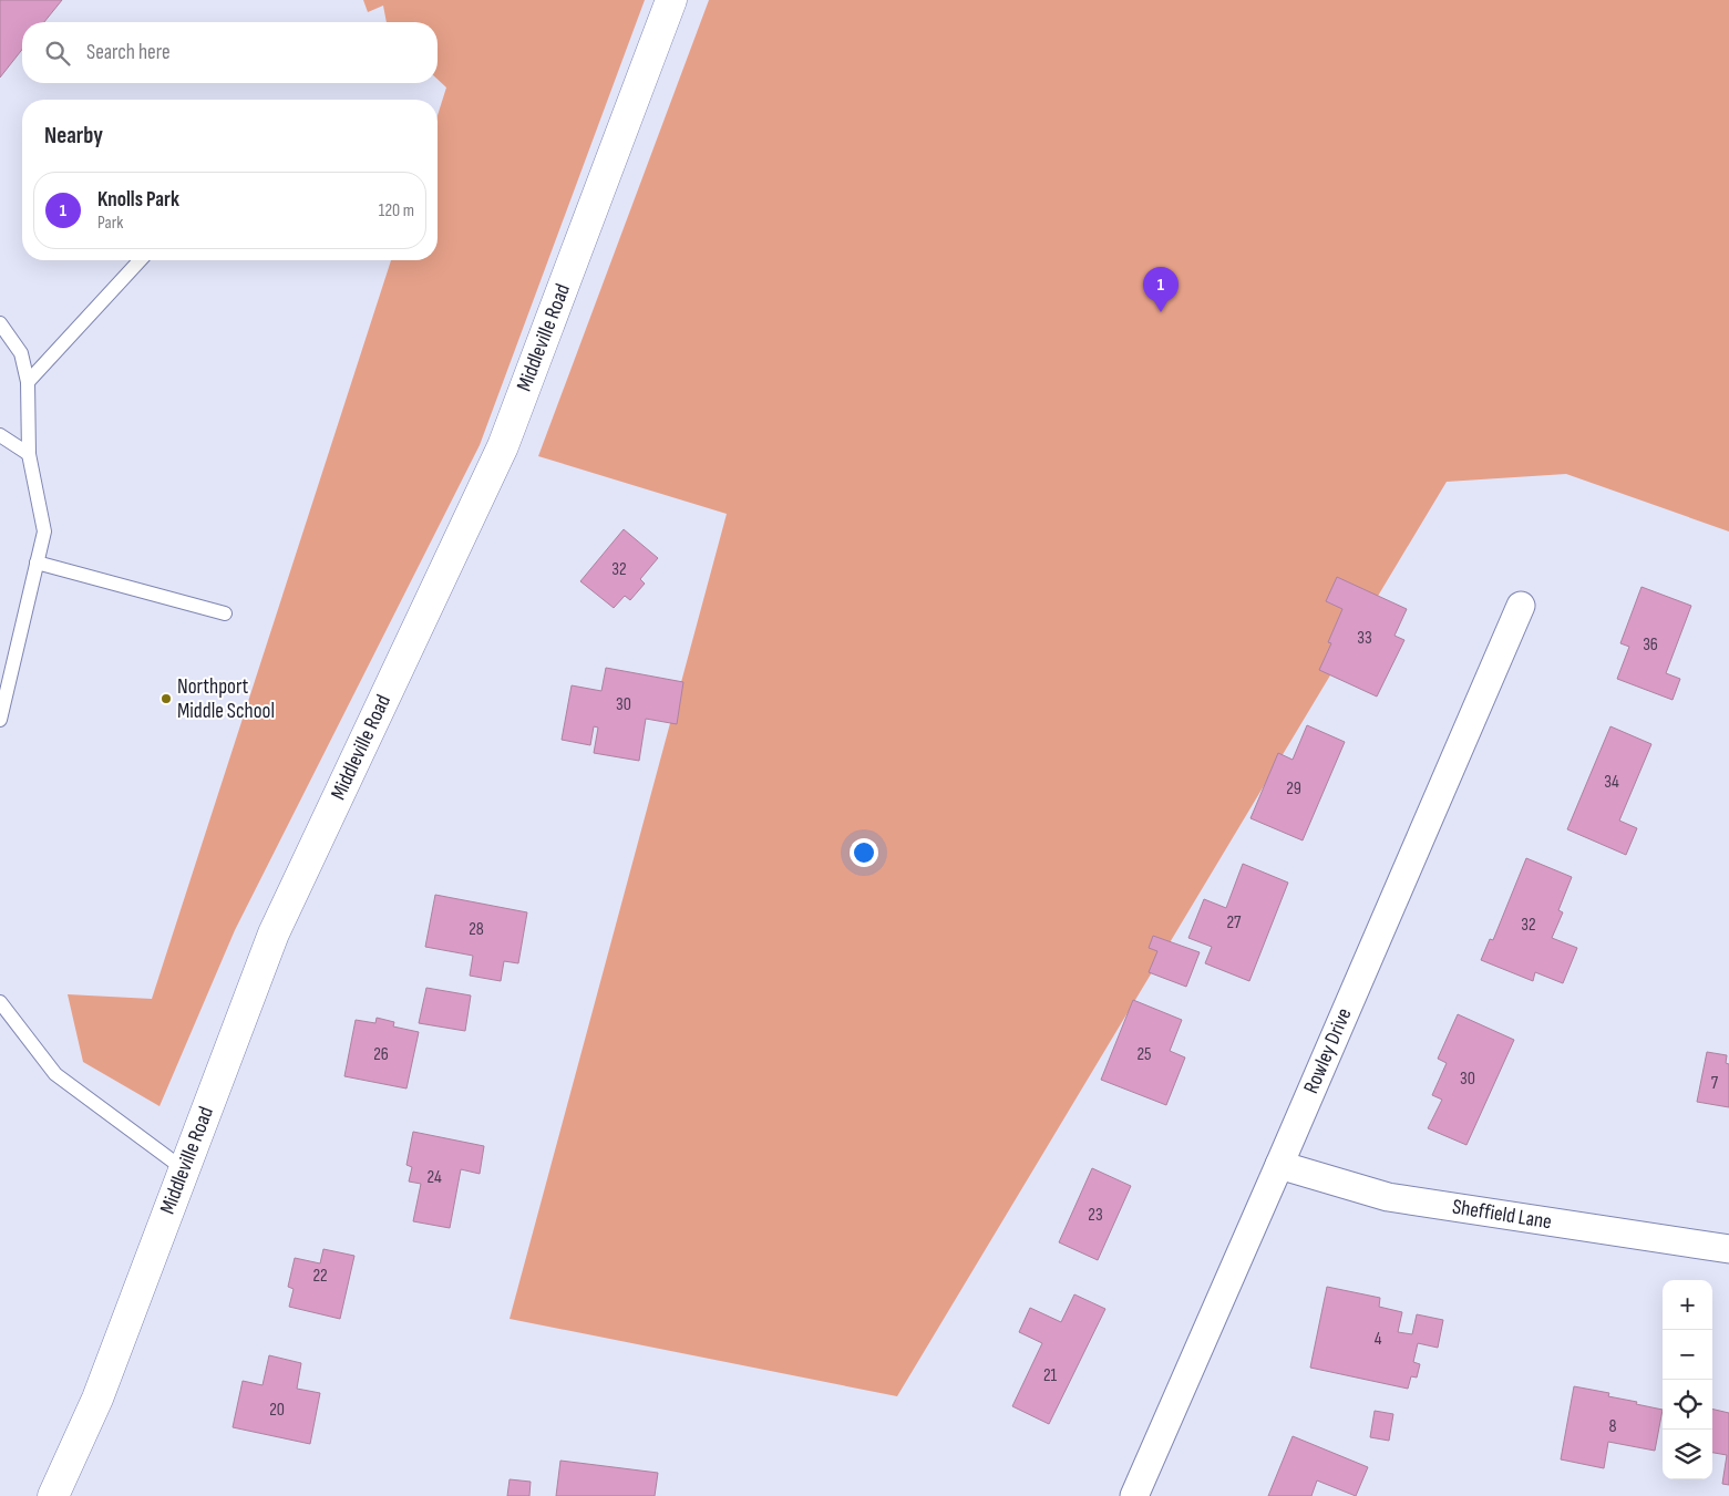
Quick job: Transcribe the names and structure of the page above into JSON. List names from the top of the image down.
{
  "streets": {
    "street": ["Middleville Road", "Rowley Drive", "Sheffield Lane"]
  },
  "crossings": [
    ["Rowley Drive", "Sheffield Lane"]
  ],
  "places": ["Northport Middle School"],
  "house_numbers": [
    "32",
    "33",
    "36",
    "30",
    "34",
    "29",
    "27",
    "32",
    "28",
    "26",
    "25",
    "30",
    "7",
    "24",
    "23",
    "22",
    "4",
    "21",
    "20",
    "8"
  ],
  "page": {
    "search": "Search here",
    "heading": "Nearby",
    "list": [
      {
        "mark": "1",
        "name": "Knolls Park",
        "note": "Park",
        "value": "120 m"
      }
    ],
    "pins": "1",
    "map_buttons": ["+", "−"]
  }
}
